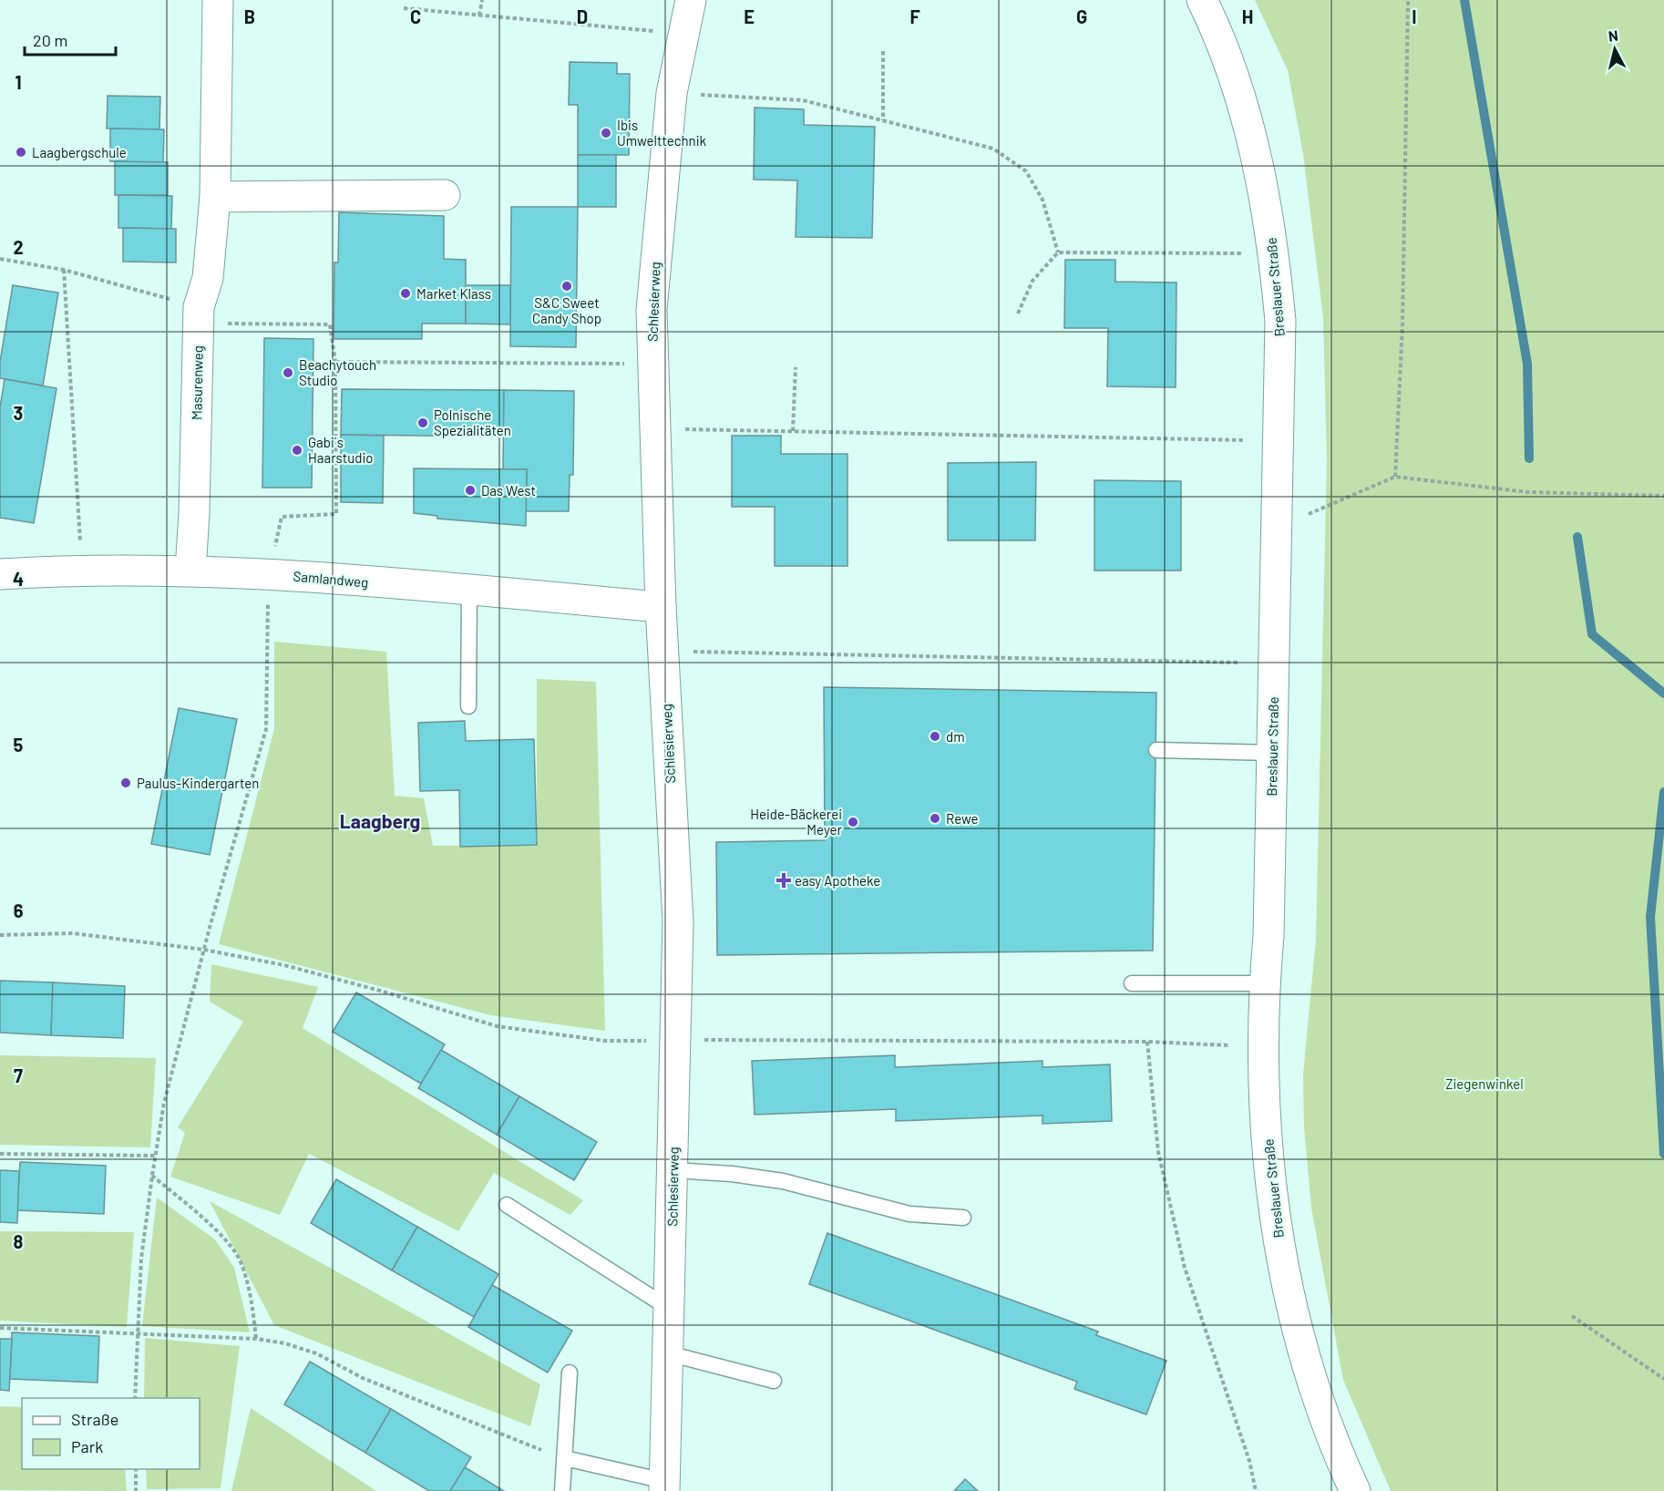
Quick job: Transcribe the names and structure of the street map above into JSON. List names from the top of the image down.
{
  "streets": {
    "street": [
      "Breslauer Straße",
      "Schlesierweg",
      "Masurenweg",
      "Samlandweg"
    ]
  },
  "crossings": [
    ["Schlesierweg", "Samlandweg"],
    ["Masurenweg", "Samlandweg"]
  ],
  "districts": ["Laagberg"],
  "parks": ["Ziegenwinkel"],
  "places": {
    "other": [
      "Ibis Umwelttechnik",
      "Laagbergschule",
      "S&C Sweet Candy Shop",
      "Market Klass",
      "Beachytouch Studio",
      "Polnische Spezialitäten",
      "Gabi´s Haarstudio",
      "Das West",
      "dm",
      "Paulus-Kindergarten",
      "Rewe",
      "Heide-Bäckerei Meyer"
    ],
    "health": ["easy Apotheke"]
  },
  "legend": ["Straße", "Park"],
  "scale_bar": "20 m",
  "north": "top",
  "grid": {
    "columns": [
      "B",
      "C",
      "D",
      "E",
      "F",
      "G",
      "H",
      "I"
    ],
    "rows": [
      "1",
      "2",
      "3",
      "4",
      "5",
      "6",
      "7",
      "8"
    ]
  }
}
